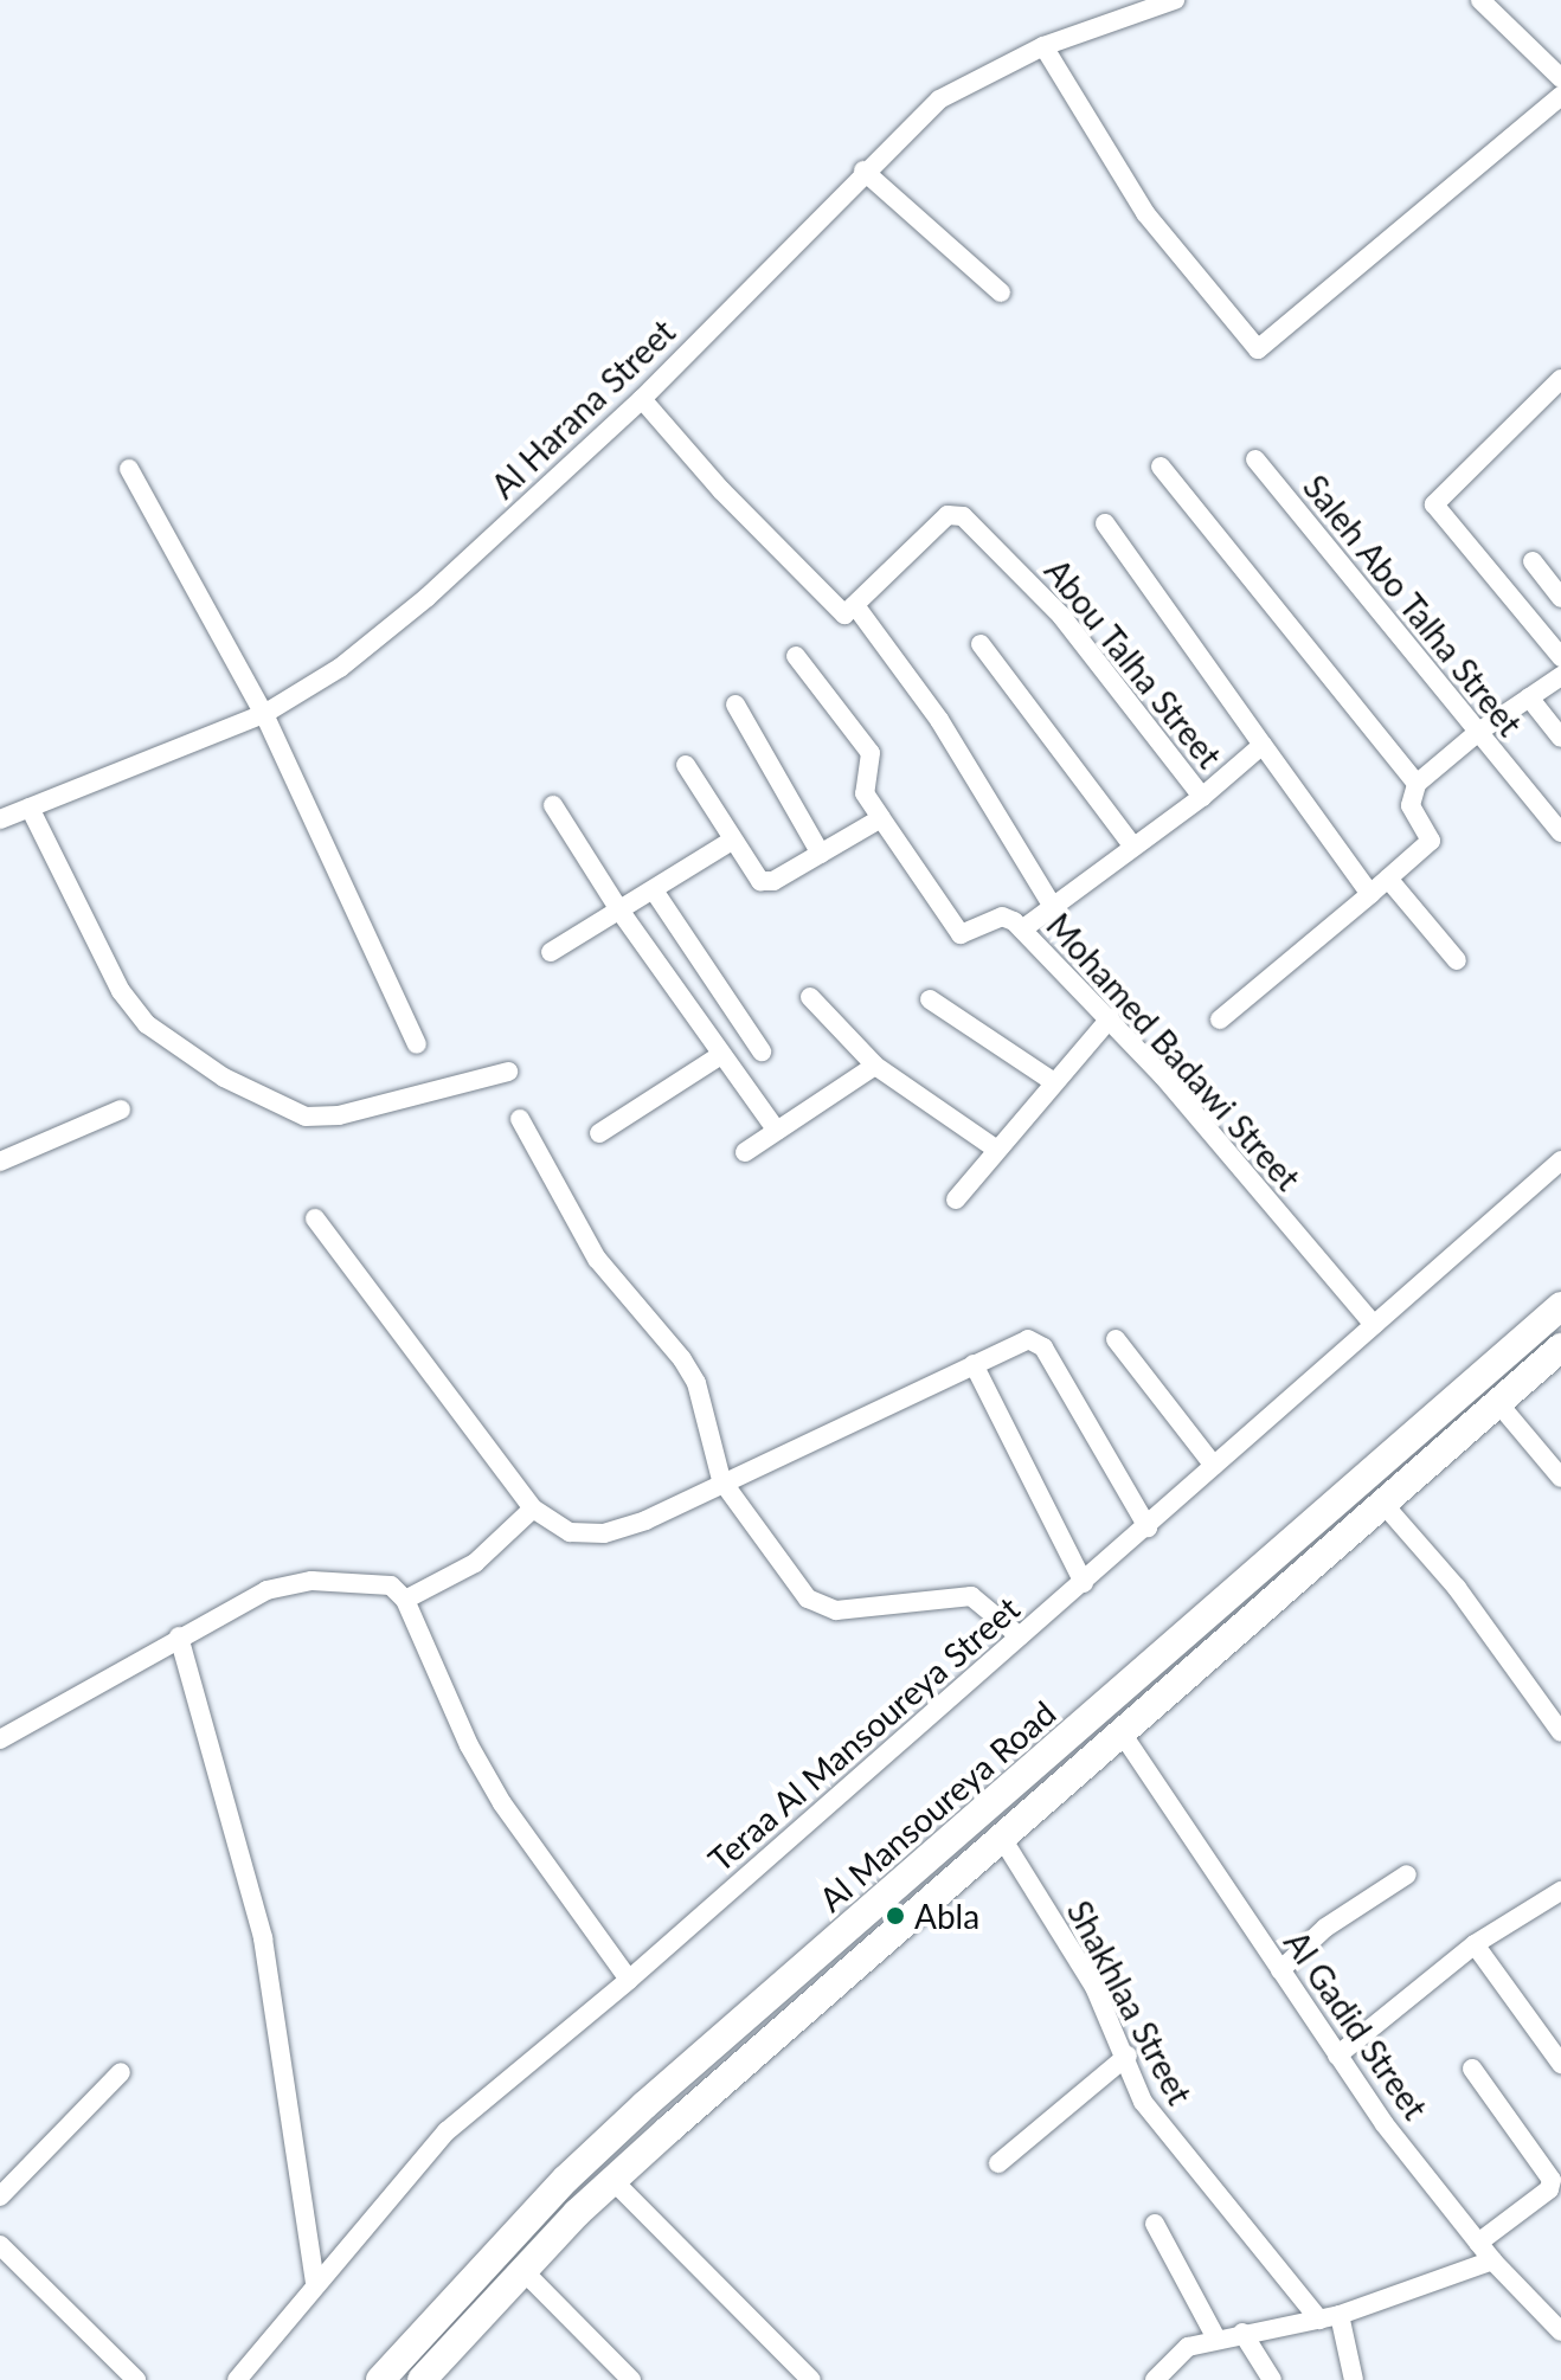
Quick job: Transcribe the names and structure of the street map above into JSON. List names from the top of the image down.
{
  "streets": {
    "main road": ["Al Mansoureya Road"],
    "street": [
      "Al Harana Street",
      "Saleh Abo Talha Street",
      "Abou Talha Street",
      "Mohamed Badawi Street",
      "Teraa Al Mansoureya Street",
      "Shakhlaa Street",
      "Al Gadid Street"
    ]
  },
  "crossings": [
    ["Mohamed Badawi Street", "Teraa Al Mansoureya Street"],
    ["Al Mansoureya Road", "Shakhlaa Street"],
    ["Al Mansoureya Road", "Al Gadid Street"]
  ],
  "places": ["Abla"]
}
